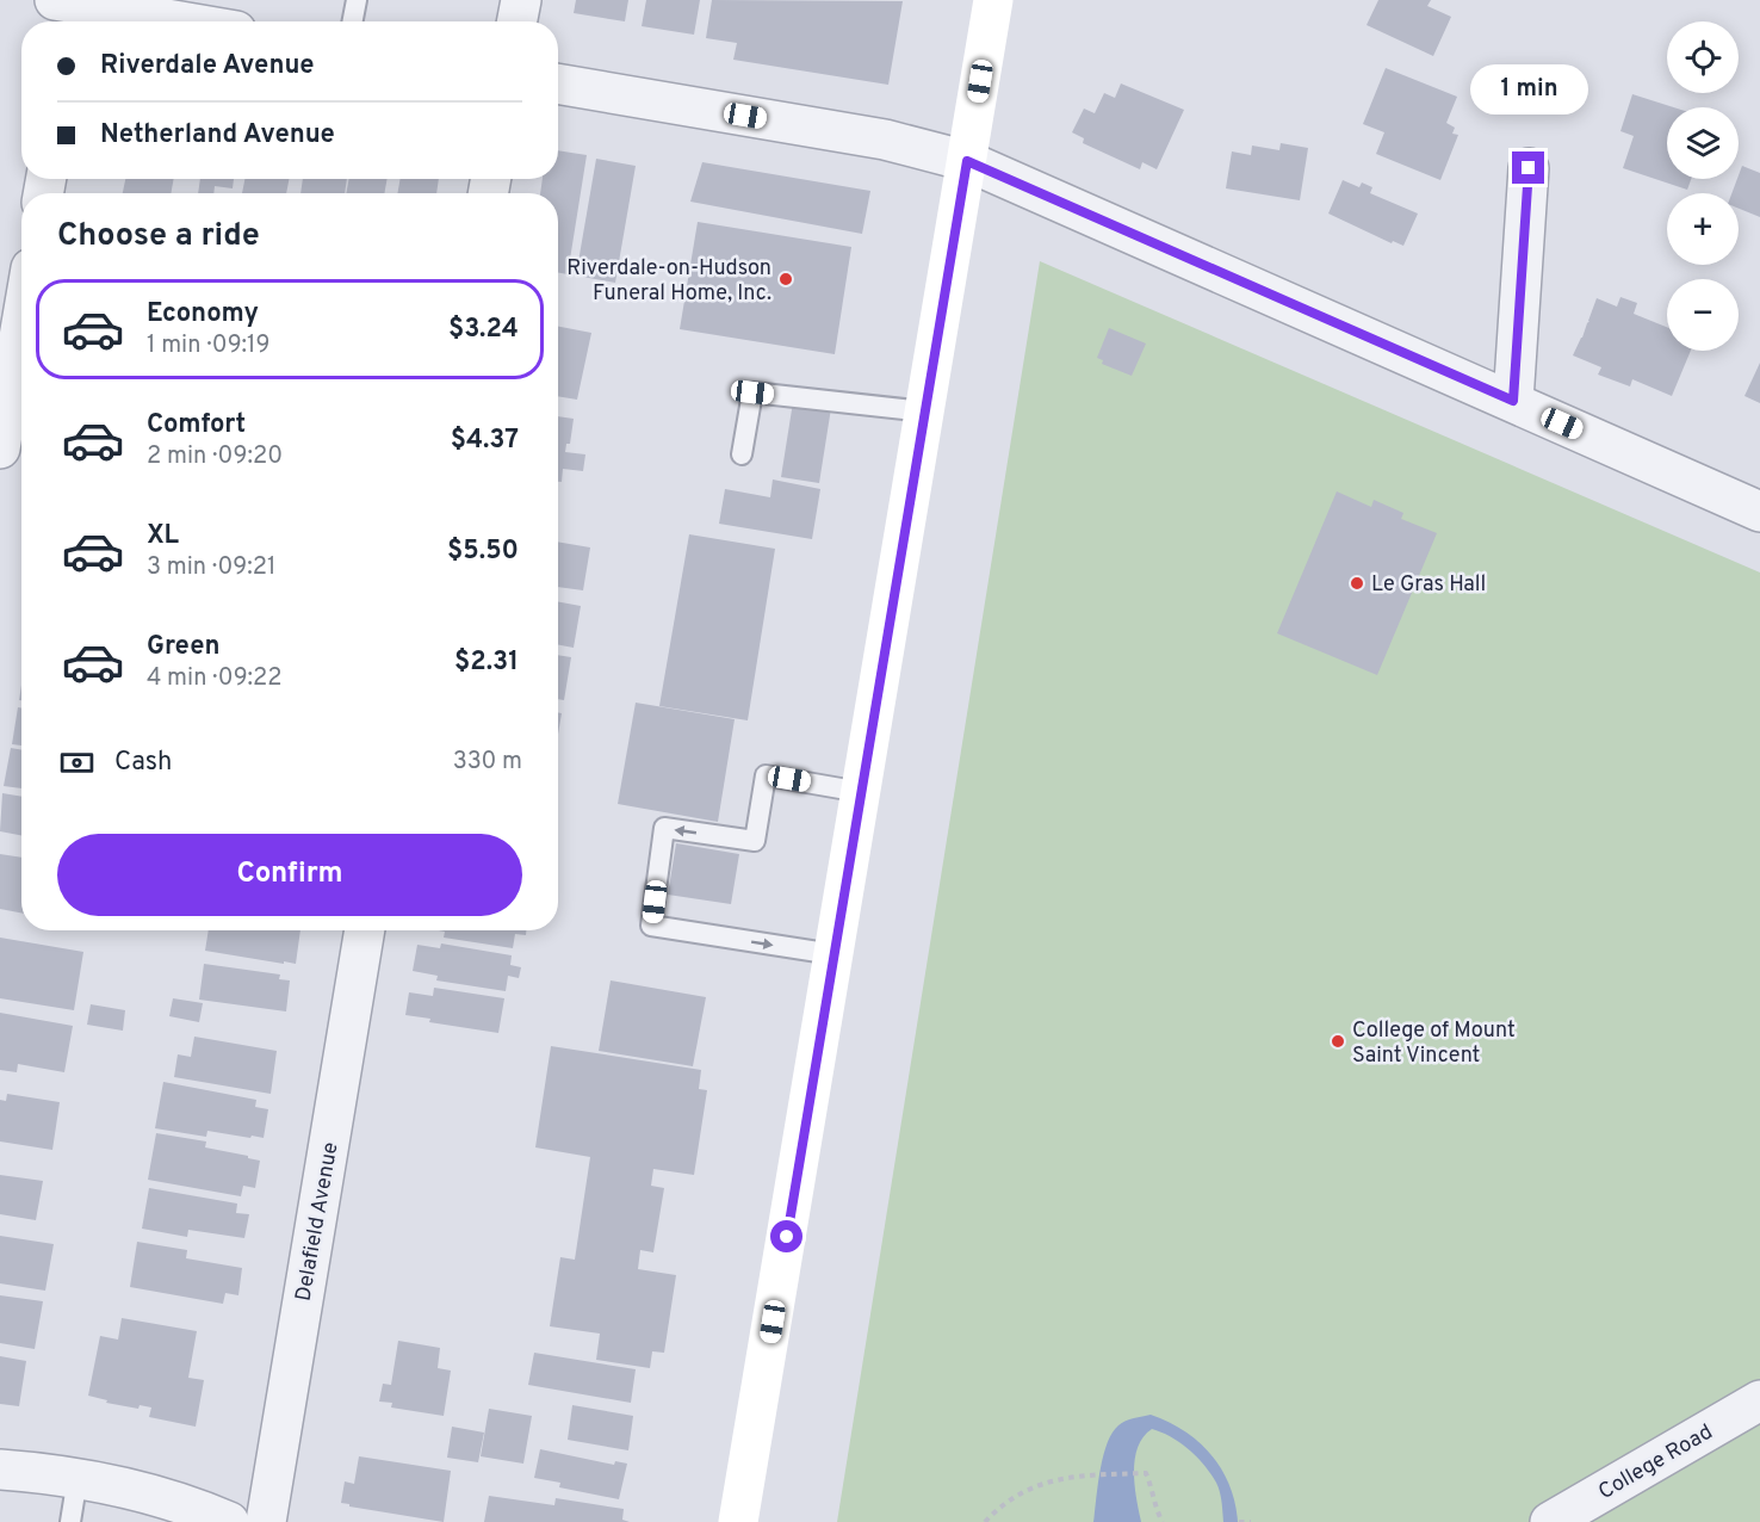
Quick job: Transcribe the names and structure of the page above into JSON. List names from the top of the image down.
{
  "streets": {
    "street": ["Delafield Avenue", "College Road"]
  },
  "places": ["Riverdale-on-Hudson Funeral Home, Inc.", "Le Gras Hall", "College of Mount Saint Vincent"],
  "page": {
    "map_buttons": ["+", "−"],
    "banner": ["Riverdale Avenue", "Netherland Avenue"],
    "bubble": "1 min",
    "heading": "Choose a ride",
    "list": [
      {
        "name": "Economy",
        "note": "1 min · 09:19",
        "value": "$3.24"
      },
      {
        "name": "Comfort",
        "note": "2 min · 09:20",
        "value": "$4.37"
      },
      {
        "name": "XL",
        "note": "3 min · 09:21",
        "value": "$5.50"
      },
      {
        "name": "Green",
        "note": "4 min · 09:22",
        "value": "$2.31"
      }
    ],
    "pay": ["Cash", "330 m"],
    "buttons": "Confirm"
  }
}
